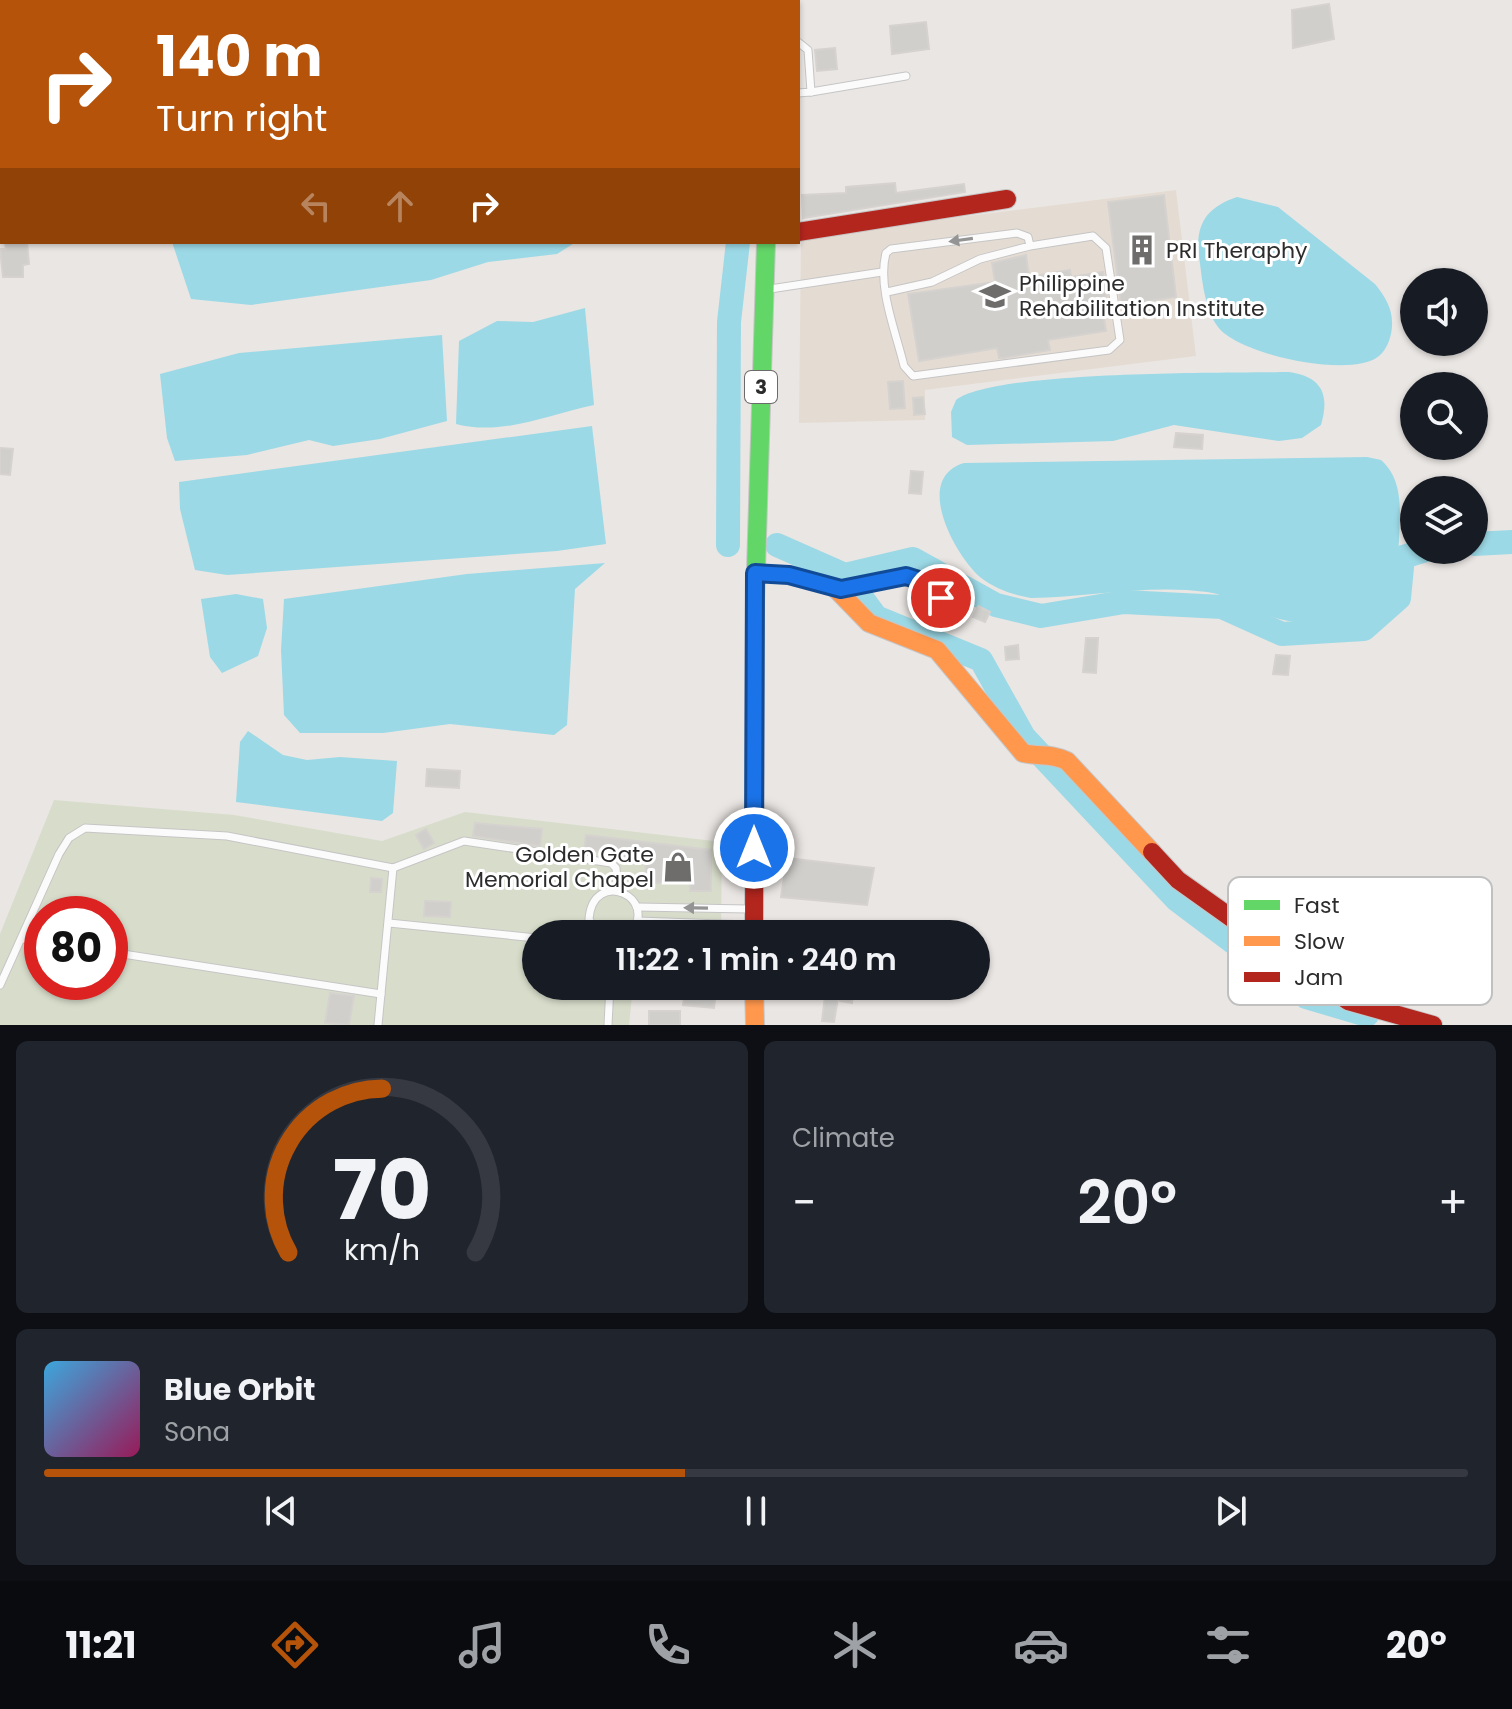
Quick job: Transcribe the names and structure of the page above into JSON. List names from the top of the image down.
{
  "streets": {
    "main road": ["3"]
  },
  "places": {
    "building": ["PRI Theraphy"],
    "school or university": ["Philippine Rehabilitation Institute"],
    "shop": ["Golden Gate Memorial Chapel"]
  },
  "legend": ["Fast", "Slow", "Jam"],
  "page": {
    "turn": ["140 m", "Turn right"],
    "limit": "80",
    "trip": "11:22 · 1 min · 240 m",
    "tile": "Climate",
    "heat": ["−", "20°", "+"],
    "song": ["Blue Orbit", "Sona"],
    "tabs": ["11:21", "20°"],
    "gauge": ["70", "km/h"]
  }
}
